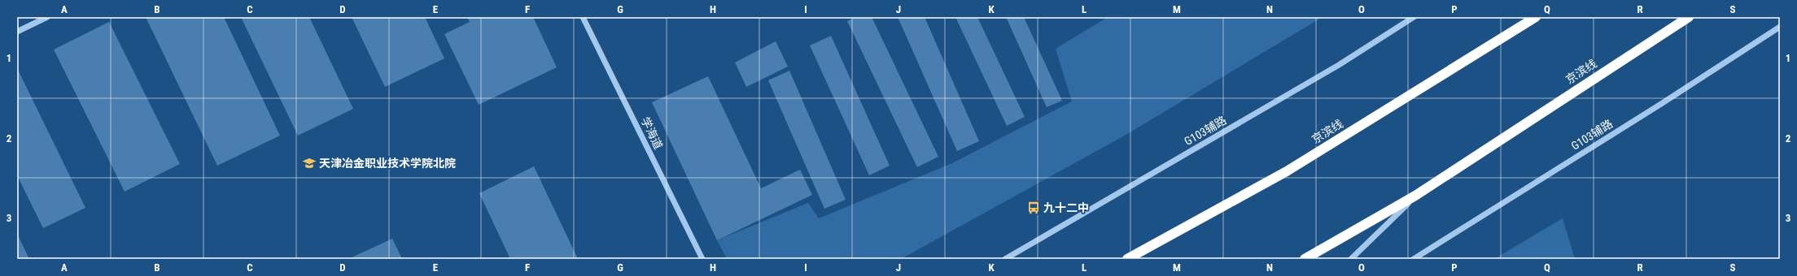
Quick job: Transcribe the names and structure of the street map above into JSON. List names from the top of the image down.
{
  "streets": {
    "highway": ["京滨线"],
    "street": ["G103辅路", "学海道"]
  },
  "places": {
    "school or university": ["天津冶金职业技术学院北院"],
    "bus stop": ["九十二中"]
  },
  "grid": {
    "columns": [
      "A",
      "B",
      "C",
      "D",
      "E",
      "F",
      "G",
      "H",
      "I",
      "J",
      "K",
      "L",
      "M",
      "N",
      "O",
      "P",
      "Q",
      "R",
      "S"
    ],
    "rows": ["1", "2", "3"]
  }
}
